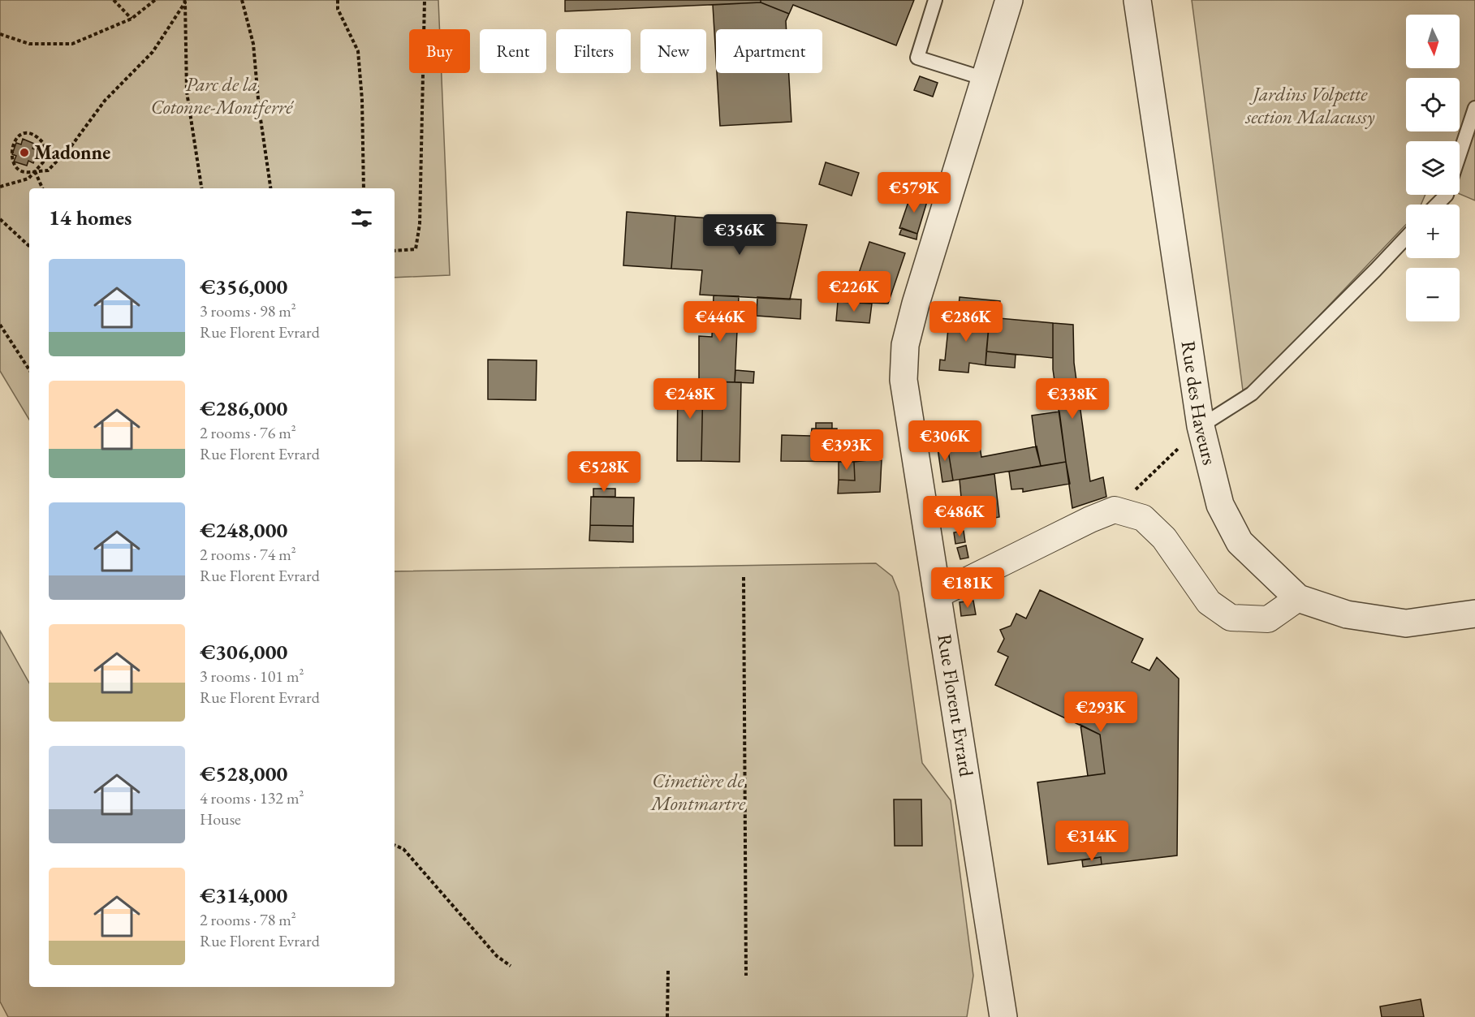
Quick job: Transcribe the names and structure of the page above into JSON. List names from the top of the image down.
{
  "streets": {
    "street": ["Rue des Haveurs", "Rue Florent Evrard"]
  },
  "parks": ["Parc de la Cotonne-Montferré", "Jardins Volpette section Malacussy", "Cimetière de Montmartre"],
  "places": ["Madonne"],
  "north": "bottom",
  "page": {
    "map_buttons": ["+", "−"],
    "chip": [
      "Buy",
      "Rent",
      "Filters",
      "New",
      "Apartment"
    ],
    "price": [
      "€579K",
      "€356K",
      "€226K",
      "€446K",
      "€286K",
      "€248K",
      "€338K",
      "€306K",
      "€393K",
      "€528K",
      "€486K",
      "€181K",
      "€293K",
      "€314K"
    ],
    "heading": "14 homes",
    "list": [
      {
        "name": "€356,000",
        "note": "3 rooms · 98 m² · Rue Florent Evrard"
      },
      {
        "name": "€286,000",
        "note": "2 rooms · 76 m² · Rue Florent Evrard"
      },
      {
        "name": "€248,000",
        "note": "2 rooms · 74 m² · Rue Florent Evrard"
      },
      {
        "name": "€306,000",
        "note": "3 rooms · 101 m² · Rue Florent Evrard"
      },
      {
        "name": "€528,000",
        "note": "4 rooms · 132 m² · House"
      },
      {
        "name": "€314,000",
        "note": "2 rooms · 78 m² · Rue Florent Evrard"
      }
    ]
  }
}
